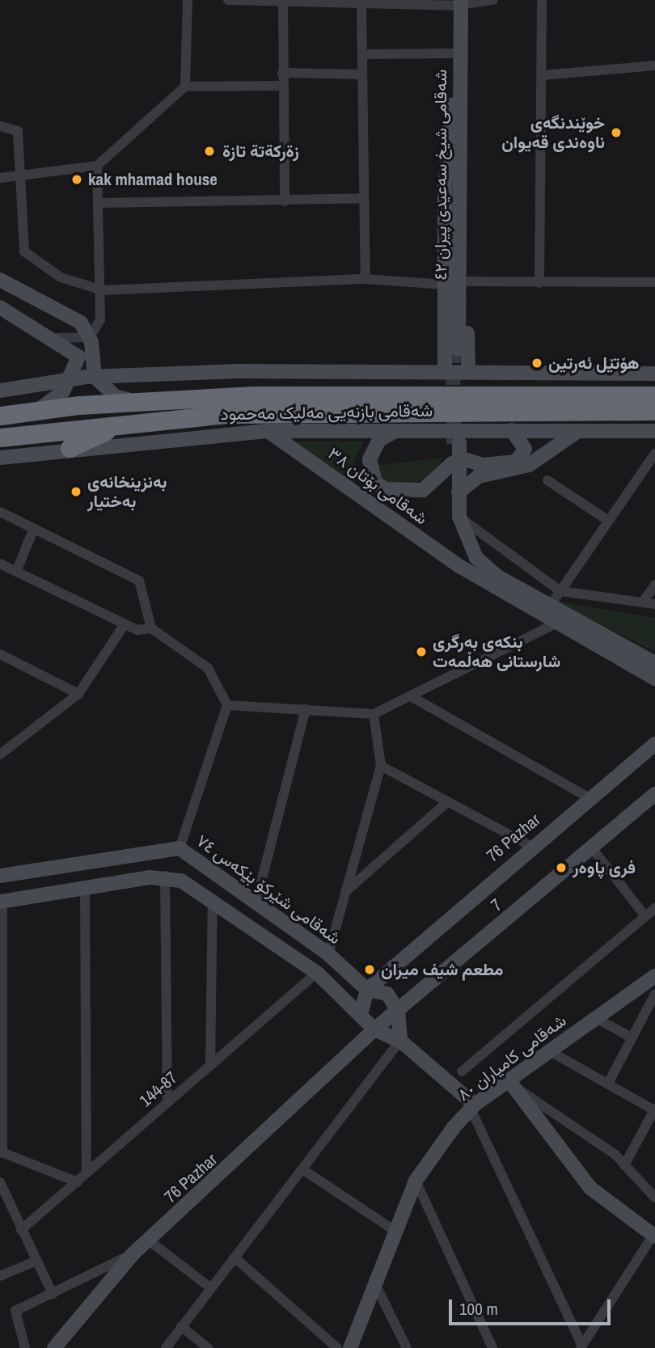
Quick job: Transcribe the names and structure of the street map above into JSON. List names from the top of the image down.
{
  "streets": {
    "highway": ["شەقامی بازنەیی مەلیک مەحمود"],
    "main road": [
      "شەقامی شیخ سەعیدی پیران ٤٢",
      "شەقامی بۆتان ٣٨",
      "76 Pazhar",
      "شەقامی شێرکۆ بێکەس ٧٤",
      "7",
      "شەقامی کامیاران ٨٠"
    ],
    "street": ["144-87"]
  },
  "crossings": [
    ["شەقامی بازنەیی مەلیک مەحمود", "شەقامی بۆتان ٣٨"],
    ["76 Pazhar", "شەقامی شێرکۆ بێکەس ٧٤"],
    ["76 Pazhar", "7"],
    ["شەقامی شێرکۆ بێکەس ٧٤", "7"]
  ],
  "places": [
    "خوێندنگەی ناوەندی قەیوان",
    "زةركةتة تازة",
    "kak mhamad house",
    "هۆتێل ئەرتین",
    "بەنزینخانەی بەختیار",
    "بنکەی بەرگری شارستانی هەڵمەت",
    "فری پاوەر",
    "مطعم شيف ميران"
  ],
  "scale_bar": "100 m"
}
